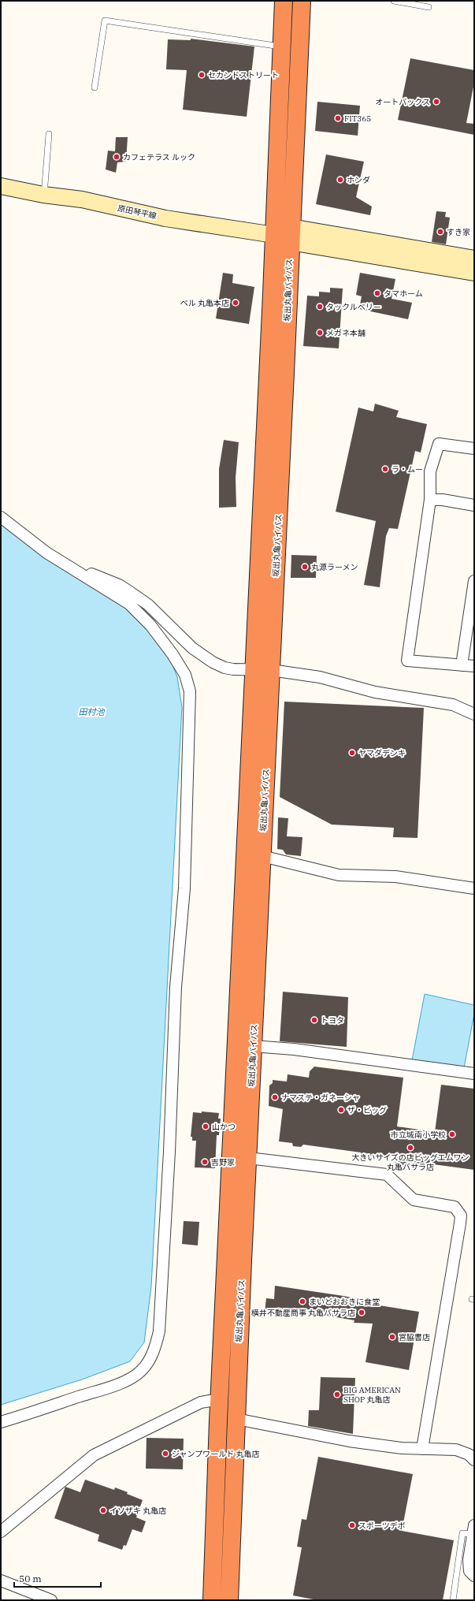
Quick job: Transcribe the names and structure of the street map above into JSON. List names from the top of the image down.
{
  "streets": {
    "highway": ["坂出丸亀バイパス"],
    "street": ["原田琴平線"]
  },
  "crossings": [
    ["原田琴平線", "坂出丸亀バイパス"]
  ],
  "water": ["田村池"],
  "places": [
    "セカンドストリート",
    "オートバックス",
    "FIT365",
    "カフェテラス ルック",
    "ホンダ",
    "すき家",
    "タマホーム",
    "ベル 丸亀本店",
    "タックルベリー",
    "メガネ本舗",
    "ラ・ムー",
    "丸源ラーメン",
    "ヤマダデンキ",
    "トヨタ",
    "ナマステ・ガネーシャ",
    "ザ・ビッグ",
    "山かつ",
    "市立城南小学校",
    "大きいサイズの店ビッグエムワン 丸亀バサラ店",
    "吉野家",
    "まいどおおきに食堂",
    "横井不動産商事 丸亀バサラ店",
    "宮脇書店",
    "BIG AMERICAN SHOP 丸亀店",
    "ジャンプワールド 丸亀店",
    "イソザキ 丸亀店",
    "スポーツデポ"
  ],
  "scale_bar": "50 m"
}
